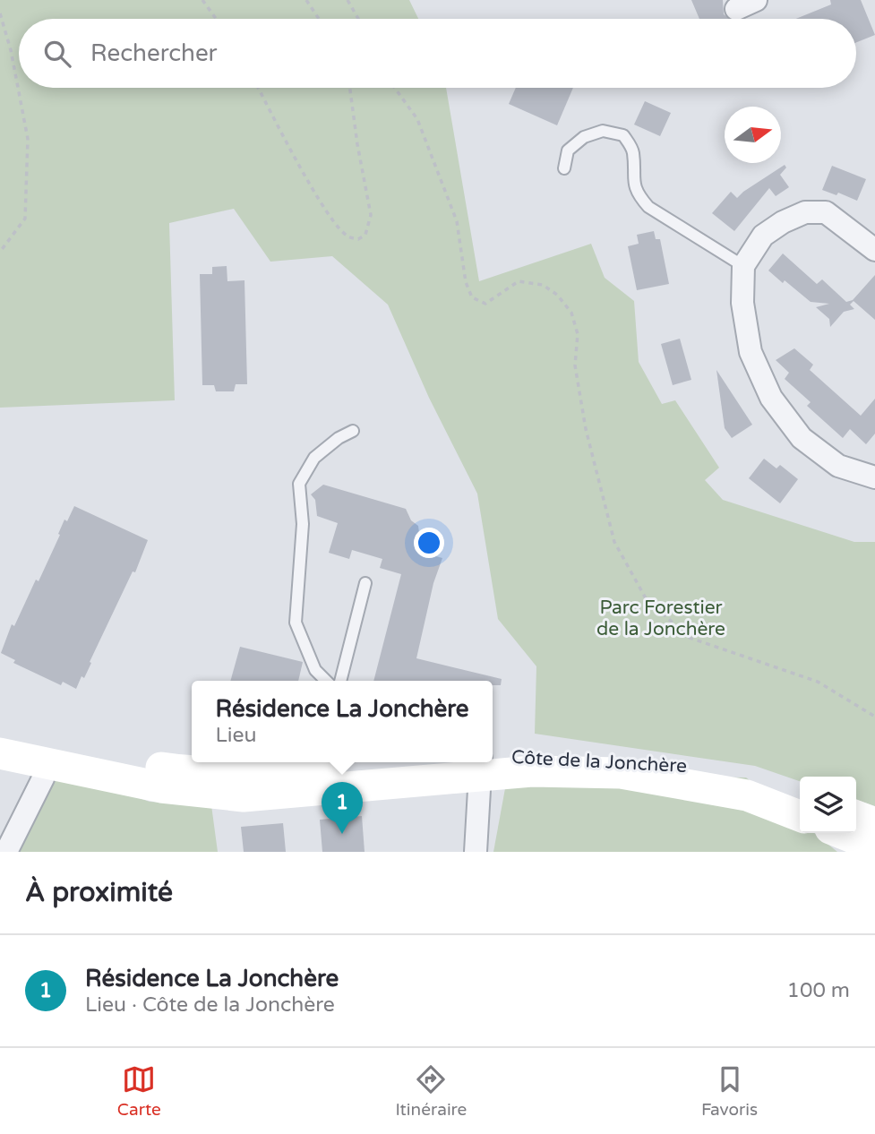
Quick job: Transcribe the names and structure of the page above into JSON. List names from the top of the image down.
{
  "streets": {
    "street": ["Côte de la Jonchère"]
  },
  "parks": ["Parc Forestier de la Jonchère"],
  "north": "right",
  "page": {
    "search": "Rechercher",
    "popup": ["Résidence La Jonchère", "Lieu"],
    "pins": "1",
    "heading": "À proximité",
    "list": [
      {
        "mark": "1",
        "name": "Résidence La Jonchère",
        "note": "Lieu · Côte de la Jonchère",
        "value": "100 m"
      }
    ],
    "nav": ["Carte", "Itinéraire", "Favoris"]
  }
}
